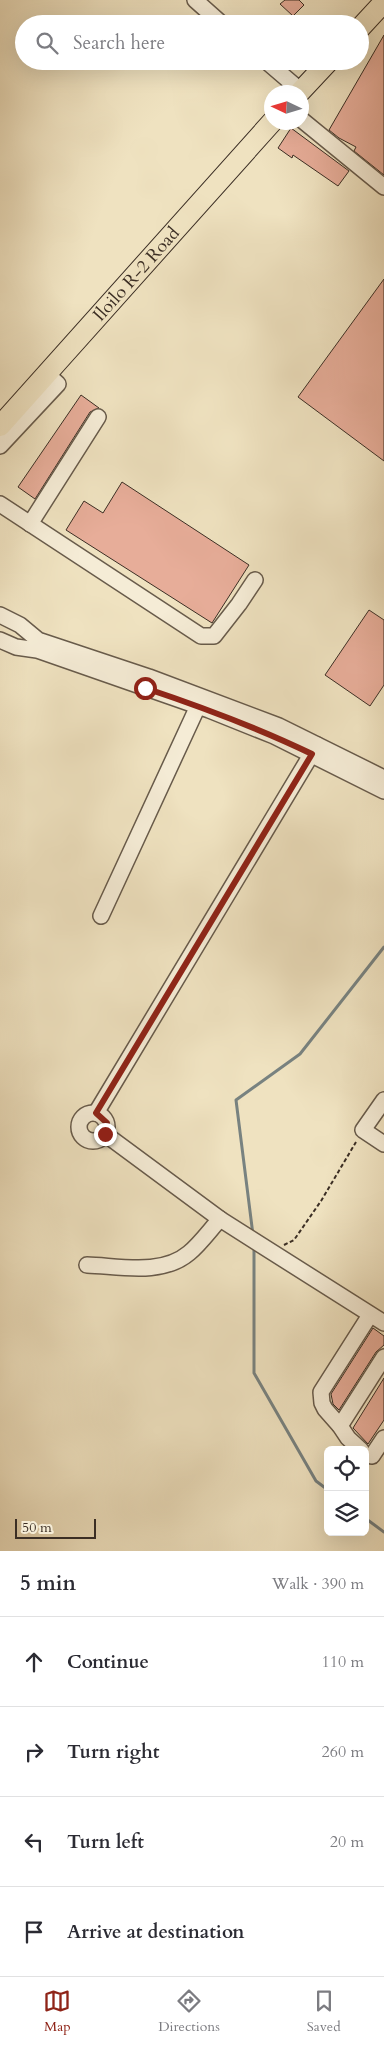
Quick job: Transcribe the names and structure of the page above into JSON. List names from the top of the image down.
{
  "streets": {
    "main road": ["Iloilo R-2 Road"]
  },
  "scale_bar": "50 m",
  "north": "left",
  "page": {
    "search": "Search here",
    "scale": "50 m",
    "heading": ["5 min", "Walk · 390 m"],
    "list": [
      ["Continue", "110 m"],
      ["Turn right", "260 m"],
      ["Turn left", "20 m"],
      "Arrive at destination"
    ],
    "nav": ["Map", "Directions", "Saved"]
  }
}
